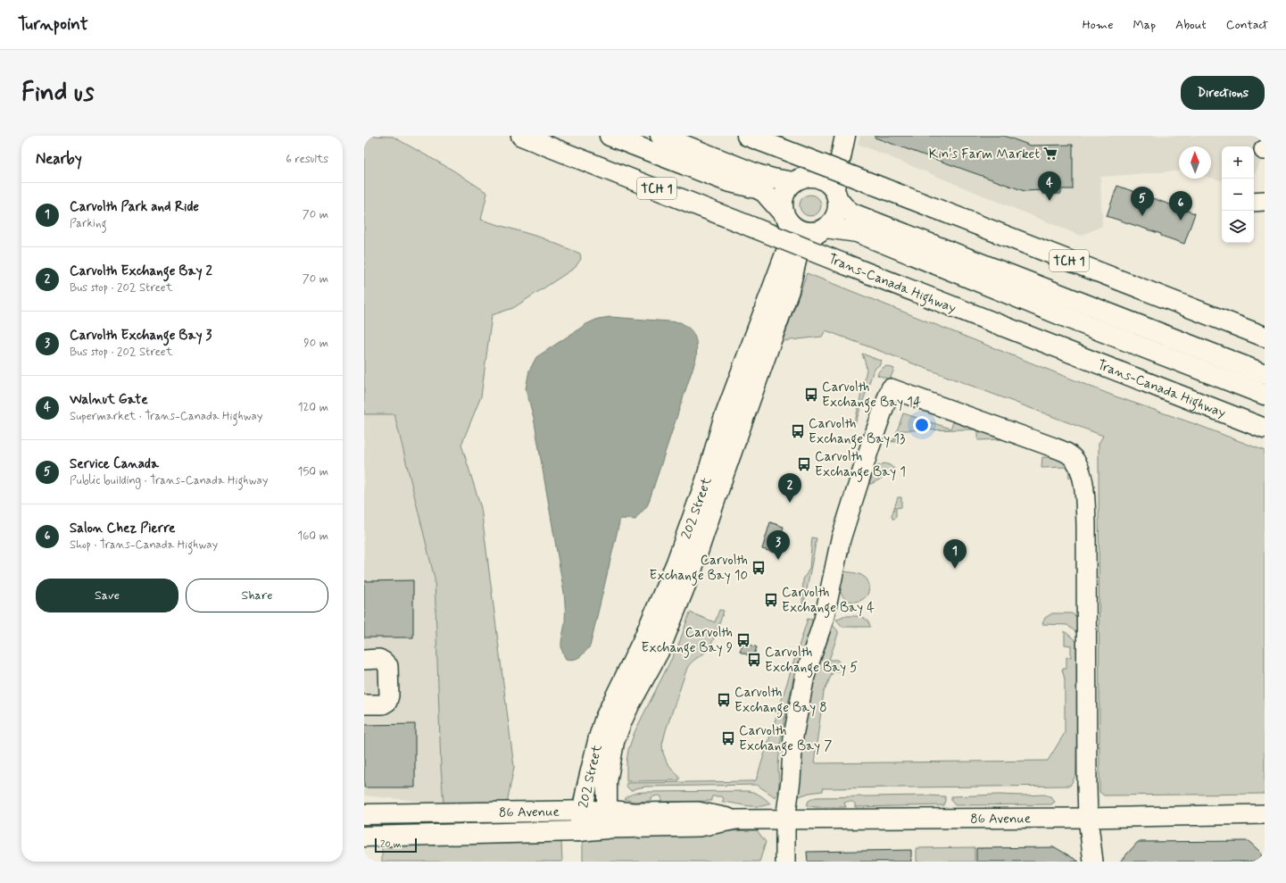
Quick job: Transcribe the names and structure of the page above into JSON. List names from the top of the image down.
{
  "streets": {
    "main road": [
      "TCH 1",
      "Trans-Canada Highway",
      "202 Street",
      "86 Avenue"
    ]
  },
  "crossings": [
    ["202 Street", "86 Avenue"]
  ],
  "places": {
    "supermarket": ["Kin's Farm Market"],
    "bus stop": [
      "Carvolth Exchange Bay 14",
      "Carvolth Exchange Bay 13",
      "Carvolth Exchange Bay 1",
      "Carvolth Exchange Bay 10",
      "Carvolth Exchange Bay 4",
      "Carvolth Exchange Bay 9",
      "Carvolth Exchange Bay 5",
      "Carvolth Exchange Bay 8",
      "Carvolth Exchange Bay 7"
    ]
  },
  "scale_bar": "20 m",
  "north": "top",
  "page": {
    "header": "Turnpoint",
    "nav": [
      "Home",
      "Map",
      "About",
      "Contact"
    ],
    "buttons": [
      "Directions",
      ["Save", "Share"]
    ],
    "title": "Find us",
    "heading": ["Nearby", "6 results"],
    "map_buttons": ["+", "−"],
    "pins": [
      "4",
      "5",
      "6",
      "2",
      "3",
      "1"
    ],
    "list": [
      {
        "mark": "1",
        "name": "Carvolth Park and Ride",
        "note": "Parking",
        "value": "70 m"
      },
      {
        "mark": "2",
        "name": "Carvolth Exchange Bay 2",
        "note": "Bus stop · 202 Street",
        "value": "70 m"
      },
      {
        "mark": "3",
        "name": "Carvolth Exchange Bay 3",
        "note": "Bus stop · 202 Street",
        "value": "90 m"
      },
      {
        "mark": "4",
        "name": "Walnut Gate",
        "note": "Supermarket · Trans-Canada Highway",
        "value": "120 m"
      },
      {
        "mark": "5",
        "name": "Service Canada",
        "note": "Public building · Trans-Canada Highway",
        "value": "150 m"
      },
      {
        "mark": "6",
        "name": "Salon Chez Pierre",
        "note": "Shop · Trans-Canada Highway",
        "value": "160 m"
      }
    ],
    "scale": "20 m"
  }
}
